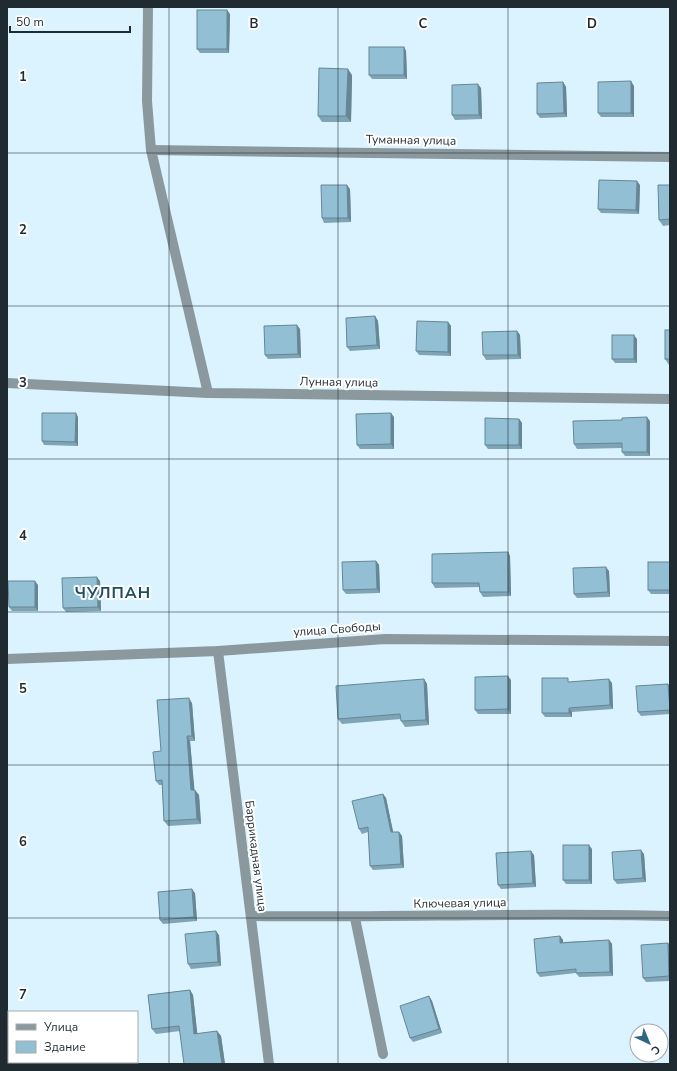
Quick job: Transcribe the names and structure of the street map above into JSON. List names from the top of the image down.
{
  "streets": {
    "street": [
      "Туманная улица",
      "Лунная улица",
      "улица Свободы",
      "Баррикадная улица",
      "Ключевая улица"
    ]
  },
  "crossings": [
    ["улица Свободы", "Баррикадная улица"],
    ["Баррикадная улица", "Ключевая улица"]
  ],
  "districts": ["ЧУЛПАН"],
  "legend": ["Улица", "Здание"],
  "scale_bar": "50 m",
  "north": "bottom right",
  "grid": {
    "columns": ["B", "C", "D"],
    "rows": [
      "1",
      "2",
      "3",
      "4",
      "5",
      "6",
      "7"
    ]
  }
}
